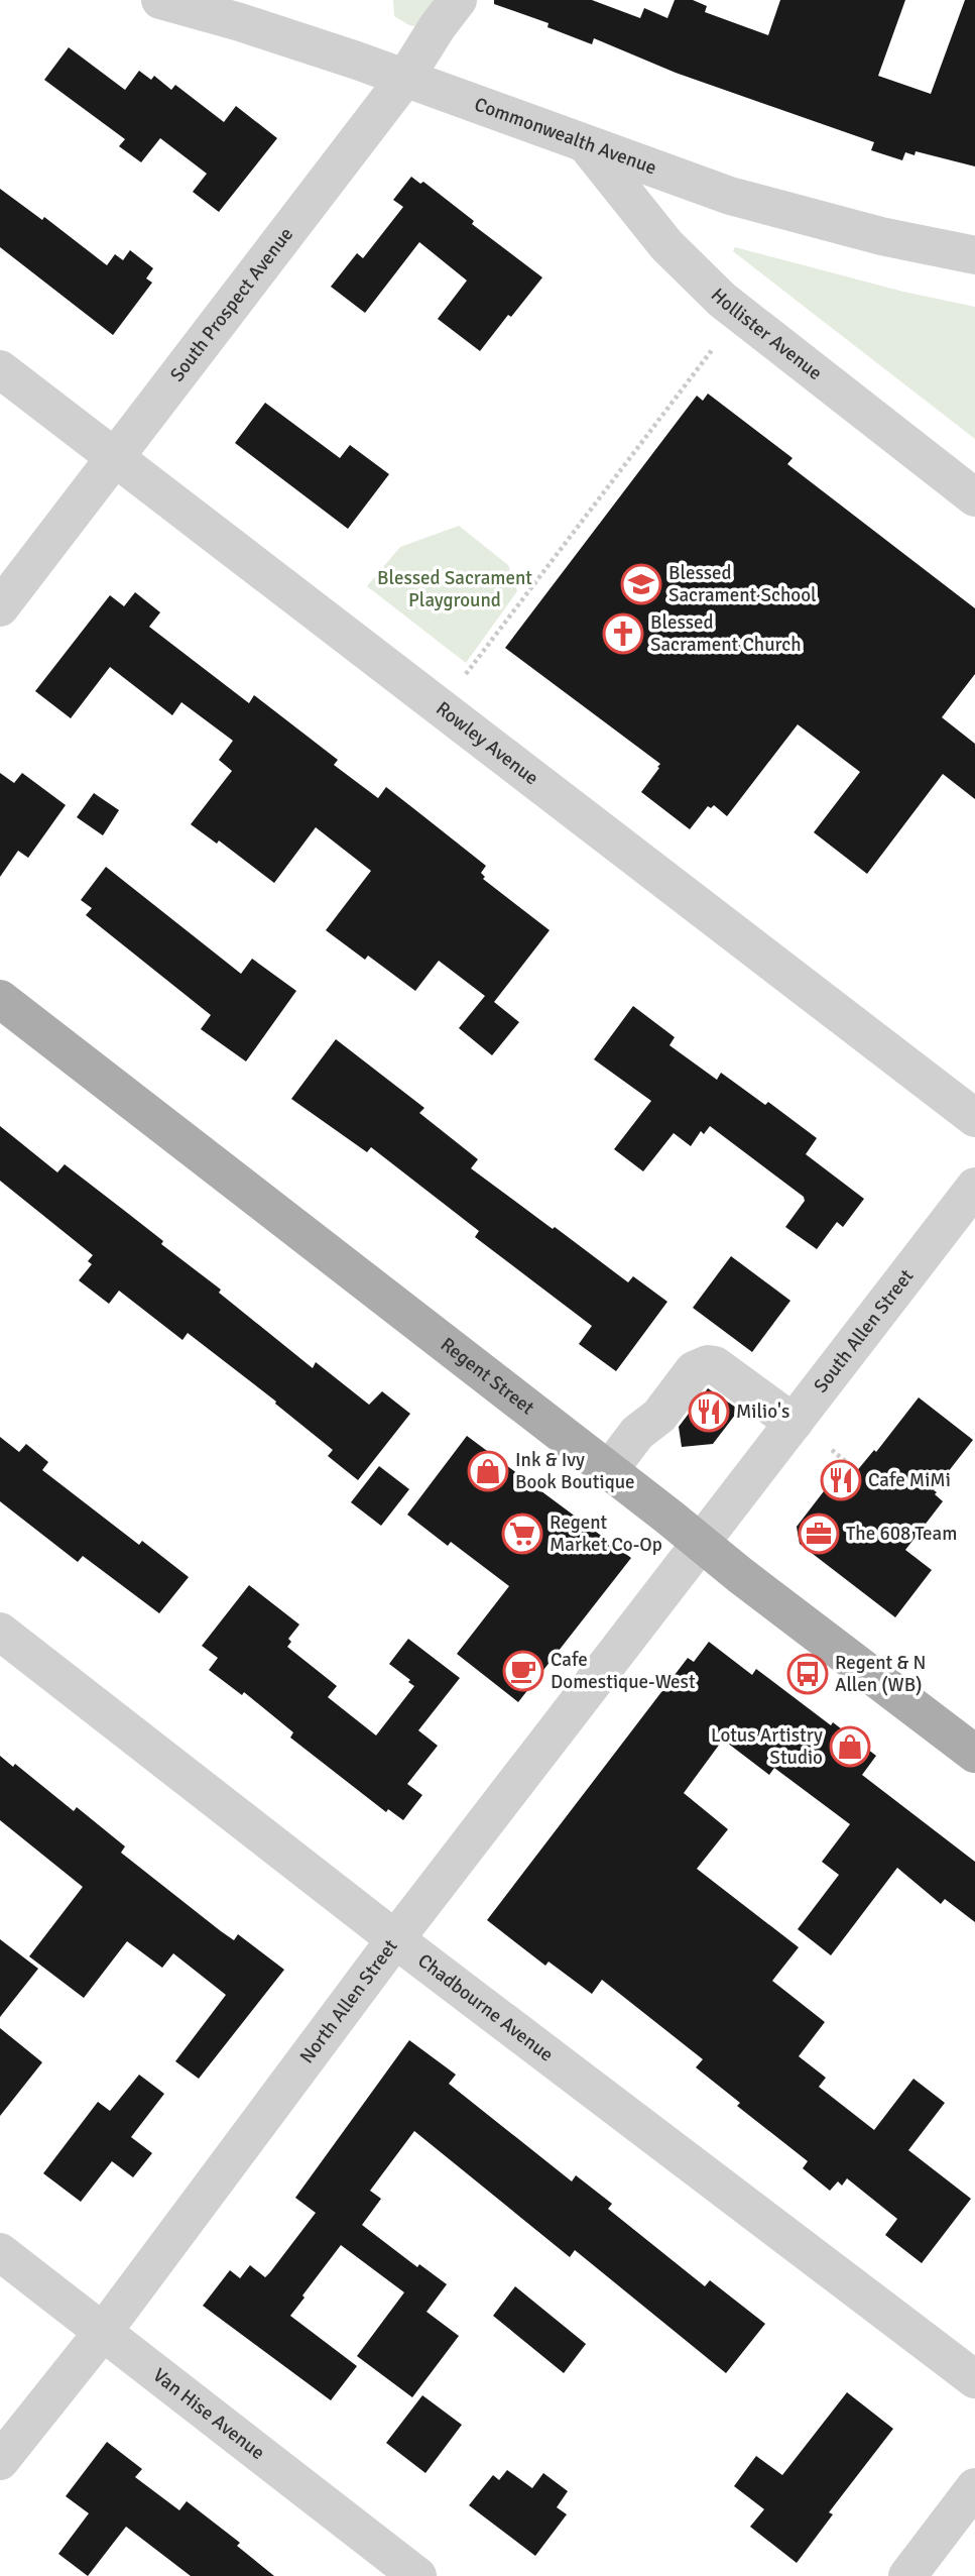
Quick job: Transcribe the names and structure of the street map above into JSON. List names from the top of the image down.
{
  "streets": {
    "main road": ["Regent Street"],
    "street": [
      "Commonwealth Avenue",
      "South Prospect Avenue",
      "Hollister Avenue",
      "Rowley Avenue",
      "South Allen Street",
      "North Allen Street",
      "Chadbourne Avenue",
      "Van Hise Avenue"
    ]
  },
  "crossings": [
    ["Commonwealth Avenue", "South Prospect Avenue"],
    ["Commonwealth Avenue", "Hollister Avenue"],
    ["South Prospect Avenue", "Rowley Avenue"],
    ["South Allen Street", "Regent Street"],
    ["South Allen Street", "North Allen Street"],
    ["Regent Street", "North Allen Street"],
    ["North Allen Street", "Chadbourne Avenue"],
    ["North Allen Street", "Van Hise Avenue"]
  ],
  "parks": ["Blessed Sacrament Playground"],
  "places": {
    "school or university": ["Blessed Sacrament School"],
    "church": ["Blessed Sacrament Church"],
    "restaurant": ["Milio's", "Cafe MiMi"],
    "shop": ["Ink & Ivy Book Boutique", "Lotus Artistry Studio"],
    "supermarket": ["Regent Market Co-Op"],
    "office": ["The 608 Team"],
    "cafe": ["Cafe Domestique-West"],
    "bus stop": ["Regent & N Allen (WB)"]
  }
}
